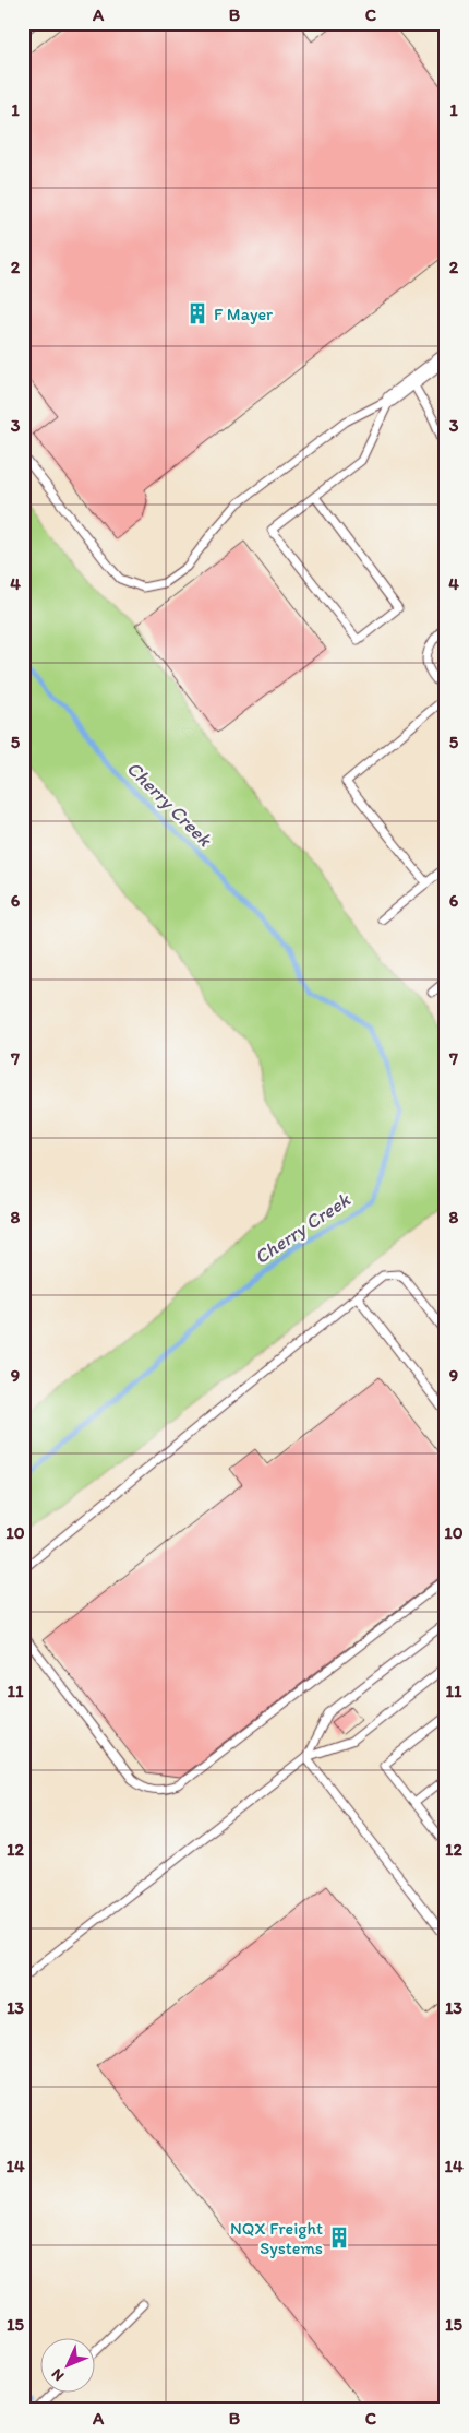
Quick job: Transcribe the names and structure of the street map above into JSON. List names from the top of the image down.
{
  "water": ["Cherry Creek"],
  "places": {
    "building": ["F Mayer", "NQX Freight Systems"]
  },
  "north": "bottom left",
  "grid": {
    "columns": ["A", "B", "C"],
    "rows": [
      "1",
      "2",
      "3",
      "4",
      "5",
      "6",
      "7",
      "8",
      "9",
      "10",
      "11",
      "12",
      "13",
      "14",
      "15"
    ]
  }
}
